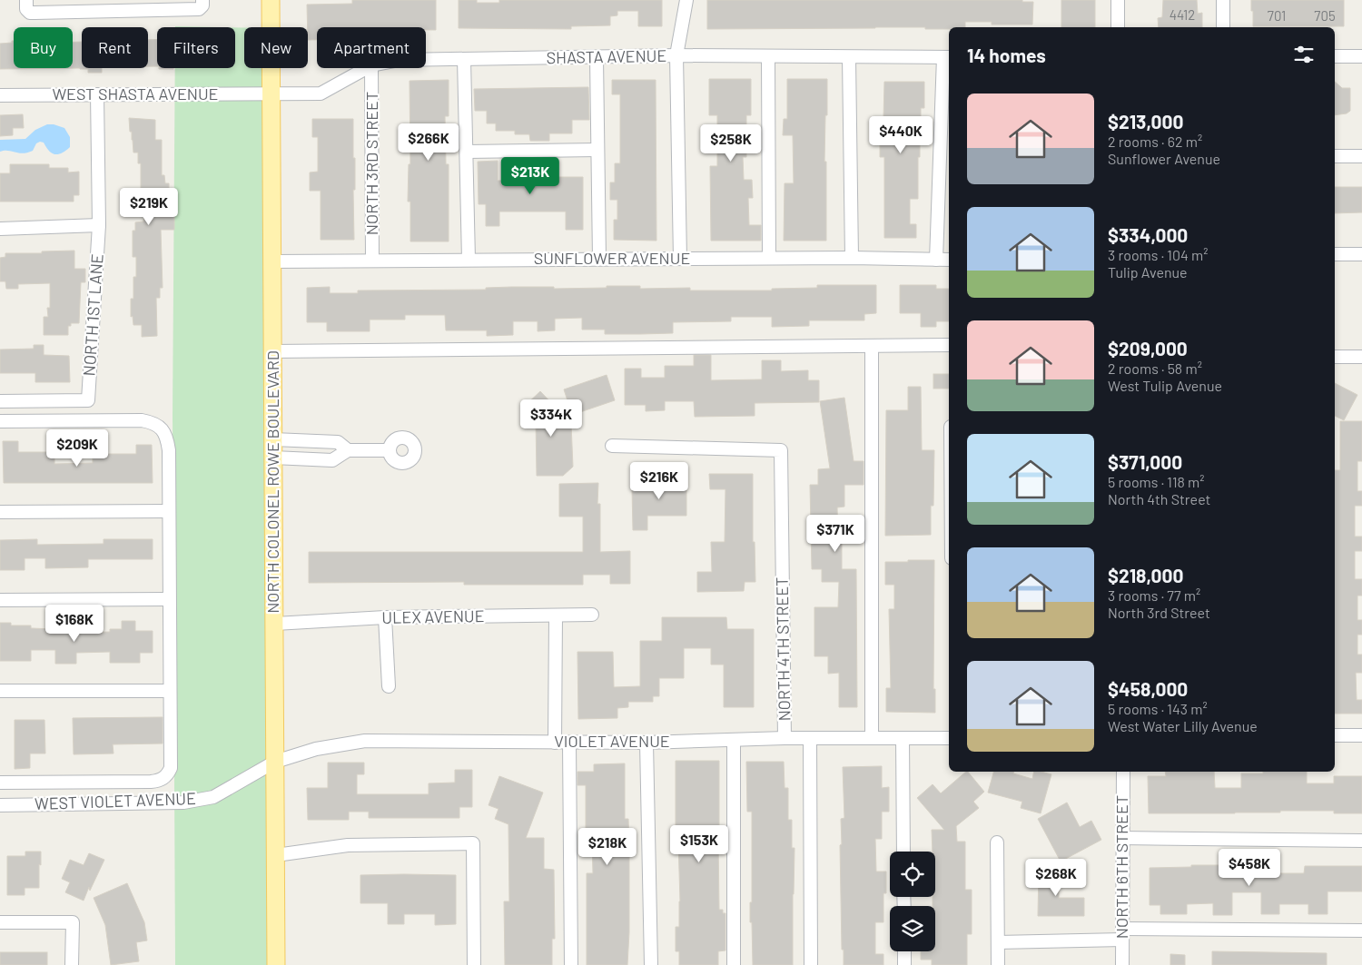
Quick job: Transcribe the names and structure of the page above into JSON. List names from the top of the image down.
{
  "streets": {
    "main road": ["NORTH COLONEL ROWE BOULEVARD"],
    "street": [
      "SHASTA AVENUE",
      "WEST SHASTA AVENUE",
      "NORTH 3RD STREET",
      "SUNFLOWER AVENUE",
      "NORTH 1ST LANE",
      "ULEX AVENUE",
      "NORTH 4TH STREET",
      "VIOLET AVENUE",
      "WEST VIOLET AVENUE",
      "NORTH 6TH STREET"
    ]
  },
  "crossings": [
    ["SHASTA AVENUE", "WEST SHASTA AVENUE"],
    ["SHASTA AVENUE", "NORTH COLONEL ROWE BOULEVARD"],
    ["WEST SHASTA AVENUE", "NORTH 1ST LANE"],
    ["WEST SHASTA AVENUE", "NORTH COLONEL ROWE BOULEVARD"],
    ["NORTH 3RD STREET", "SUNFLOWER AVENUE"],
    ["SUNFLOWER AVENUE", "NORTH COLONEL ROWE BOULEVARD"],
    ["NORTH COLONEL ROWE BOULEVARD", "ULEX AVENUE"],
    ["NORTH COLONEL ROWE BOULEVARD", "VIOLET AVENUE"],
    ["NORTH COLONEL ROWE BOULEVARD", "WEST VIOLET AVENUE"],
    ["NORTH 4TH STREET", "VIOLET AVENUE"],
    ["VIOLET AVENUE", "WEST VIOLET AVENUE"]
  ],
  "house_numbers": ["4412", "701", "705"],
  "page": {
    "chip": [
      "Buy",
      "Rent",
      "Filters",
      "New",
      "Apartment"
    ],
    "heading": "14 homes",
    "list": [
      {
        "name": "$213,000",
        "note": "2 rooms · 62 m² · Sunflower Avenue"
      },
      {
        "name": "$334,000",
        "note": "3 rooms · 104 m² · Tulip Avenue"
      },
      {
        "name": "$209,000",
        "note": "2 rooms · 58 m² · West Tulip Avenue"
      },
      {
        "name": "$371,000",
        "note": "5 rooms · 118 m² · North 4th Street"
      },
      {
        "name": "$218,000",
        "note": "3 rooms · 77 m² · North 3rd Street"
      },
      {
        "name": "$458,000",
        "note": "5 rooms · 143 m² · West Water Lilly Avenue"
      }
    ],
    "price": [
      "$440K",
      "$266K",
      "$258K",
      "$213K",
      "$219K",
      "$334K",
      "$209K",
      "$216K",
      "$371K",
      "$168K",
      "$153K",
      "$218K",
      "$458K",
      "$268K"
    ]
  }
}
